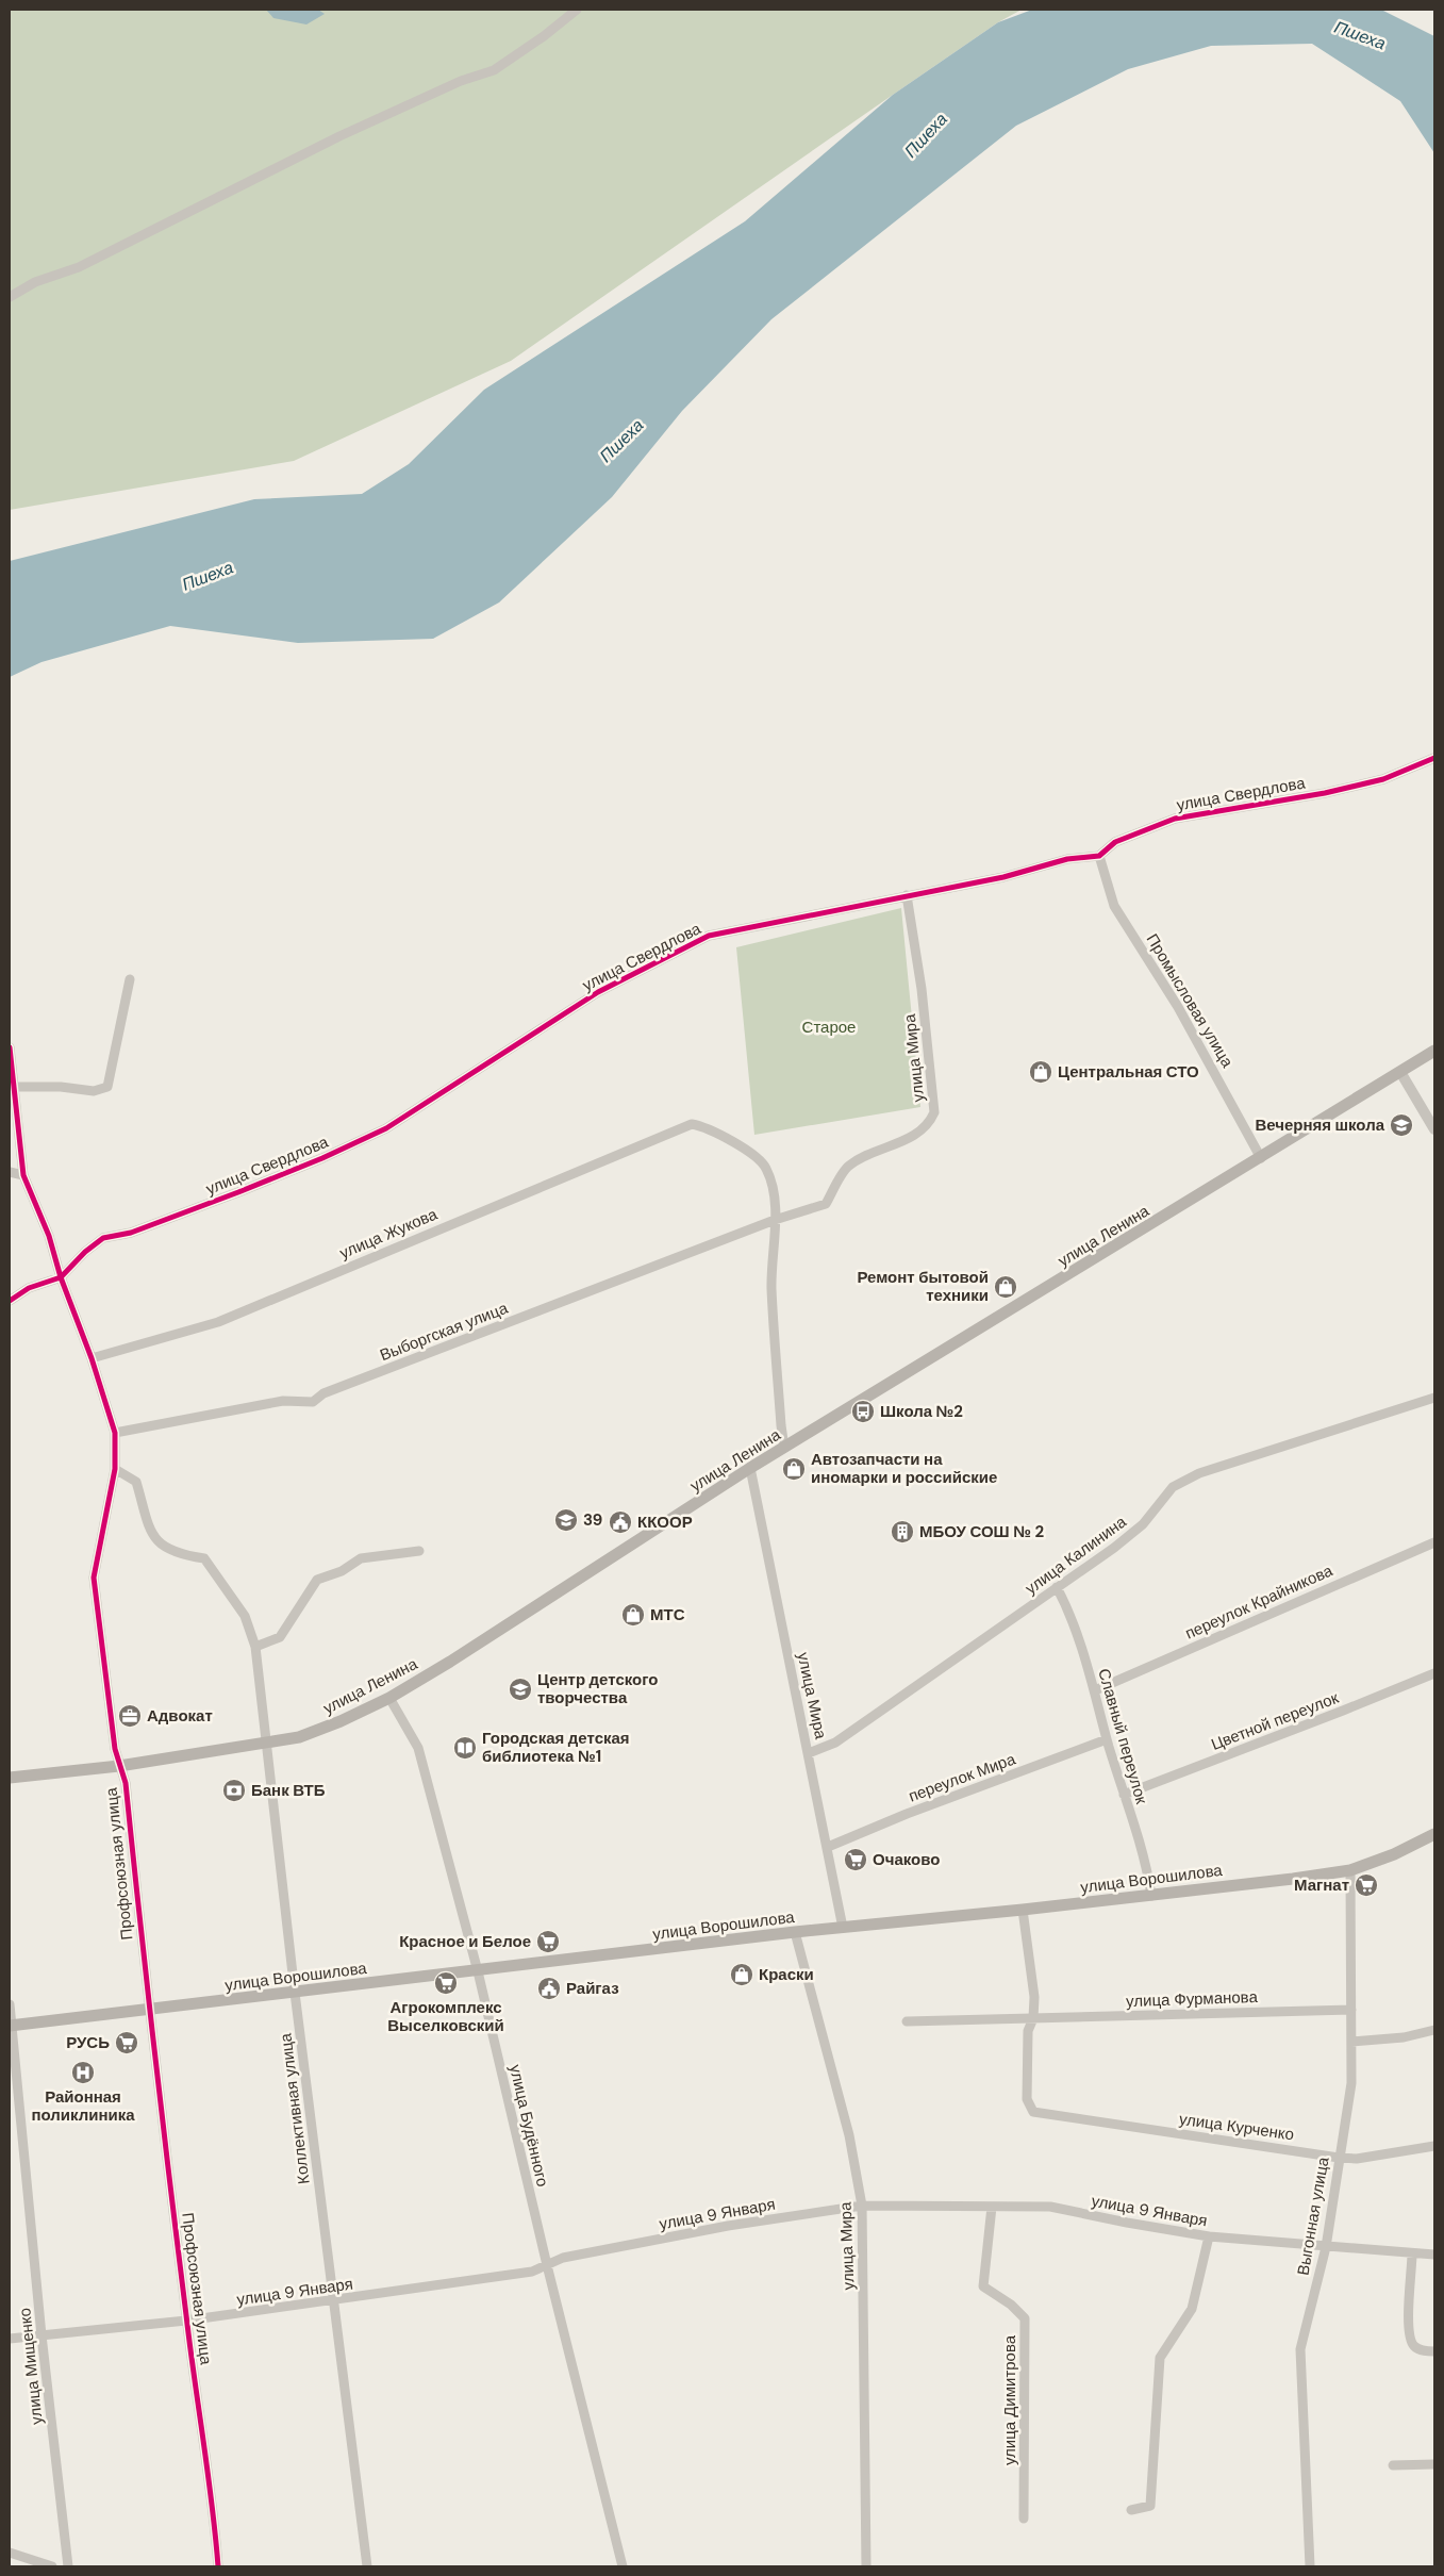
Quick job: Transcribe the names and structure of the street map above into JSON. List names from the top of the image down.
{
  "streets": {
    "main road": ["улица Ленина", "улица Ворошилова"],
    "street": [
      "улица Свердлова",
      "Промысловая улица",
      "улица Мира",
      "улица Жукова",
      "Выборгская улица",
      "улица Калинина",
      "переулок Крайникова",
      "Цветной переулок",
      "Славный переулок",
      "переулок Мира",
      "Профсоюзная улица",
      "улица Фурманова",
      "Коллективная улица",
      "улица Будённого",
      "улица Курченко",
      "улица 9 Января",
      "Выгонная улица",
      "улица Мищенко",
      "улица Димитрова"
    ]
  },
  "crossings": [
    ["улица Свердлова", "Промысловая улица"],
    ["улица Свердлова", "улица Мира"],
    ["улица Свердлова", "Профсоюзная улица"],
    ["Промысловая улица", "улица Ленина"],
    ["улица Мира", "улица Жукова"],
    ["улица Мира", "улица Ленина"],
    ["улица Мира", "Выборгская улица"],
    ["улица Мира", "улица Калинина"],
    ["улица Мира", "переулок Мира"],
    ["улица Мира", "улица Ворошилова"],
    ["улица Мира", "улица 9 Января"],
    ["улица Жукова", "Выборгская улица"],
    ["улица Жукова", "Профсоюзная улица"],
    ["улица Ленина", "Профсоюзная улица"],
    ["улица Ленина", "Коллективная улица"],
    ["улица Ленина", "улица Будённого"],
    ["Выборгская улица", "Профсоюзная улица"],
    ["улица Калинина", "Славный переулок"],
    ["переулок Крайникова", "Славный переулок"],
    ["Цветной переулок", "Славный переулок"],
    ["Славный переулок", "переулок Мира"],
    ["Славный переулок", "улица Ворошилова"],
    ["Профсоюзная улица", "улица Ворошилова"],
    ["Профсоюзная улица", "Коллективная улица"],
    ["Профсоюзная улица", "улица 9 Января"],
    ["улица Ворошилова", "Коллективная улица"],
    ["улица Ворошилова", "улица Будённого"],
    ["улица Ворошилова", "Выгонная улица"],
    ["улица Ворошилова", "улица Мищенко"],
    ["улица Фурманова", "улица Курченко"],
    ["улица Фурманова", "Выгонная улица"],
    ["Коллективная улица", "улица 9 Января"],
    ["улица Будённого", "улица 9 Января"],
    ["улица Курченко", "Выгонная улица"],
    ["улица 9 Января", "Выгонная улица"],
    ["улица 9 Января", "улица Мищенко"],
    ["улица 9 Января", "улица Димитрова"]
  ],
  "water": ["Пшеха"],
  "parks": ["Старое"],
  "places": {
    "shop": [
      "Центральная СТО",
      "Ремонт бытовой техники",
      "Автозапчасти на иномарки и российские",
      "МТС",
      "Краски"
    ],
    "school or university": ["Вечерняя школа", "39", "Центр детского творчества"],
    "bus stop": ["Школа №2"],
    "public building": ["ККООР", "Райгаз"],
    "building": ["МБОУ СОШ № 2"],
    "office": ["Адвокат"],
    "library": ["Городская детская библиотека №1"],
    "bank": ["Банк ВТБ"],
    "supermarket": [
      "Очаково",
      "Магнат",
      "Красное и Белое",
      "Агрокомплекс Выселковский",
      "РУСЬ"
    ],
    "hospital": ["Районная поликлиника"]
  }
}
